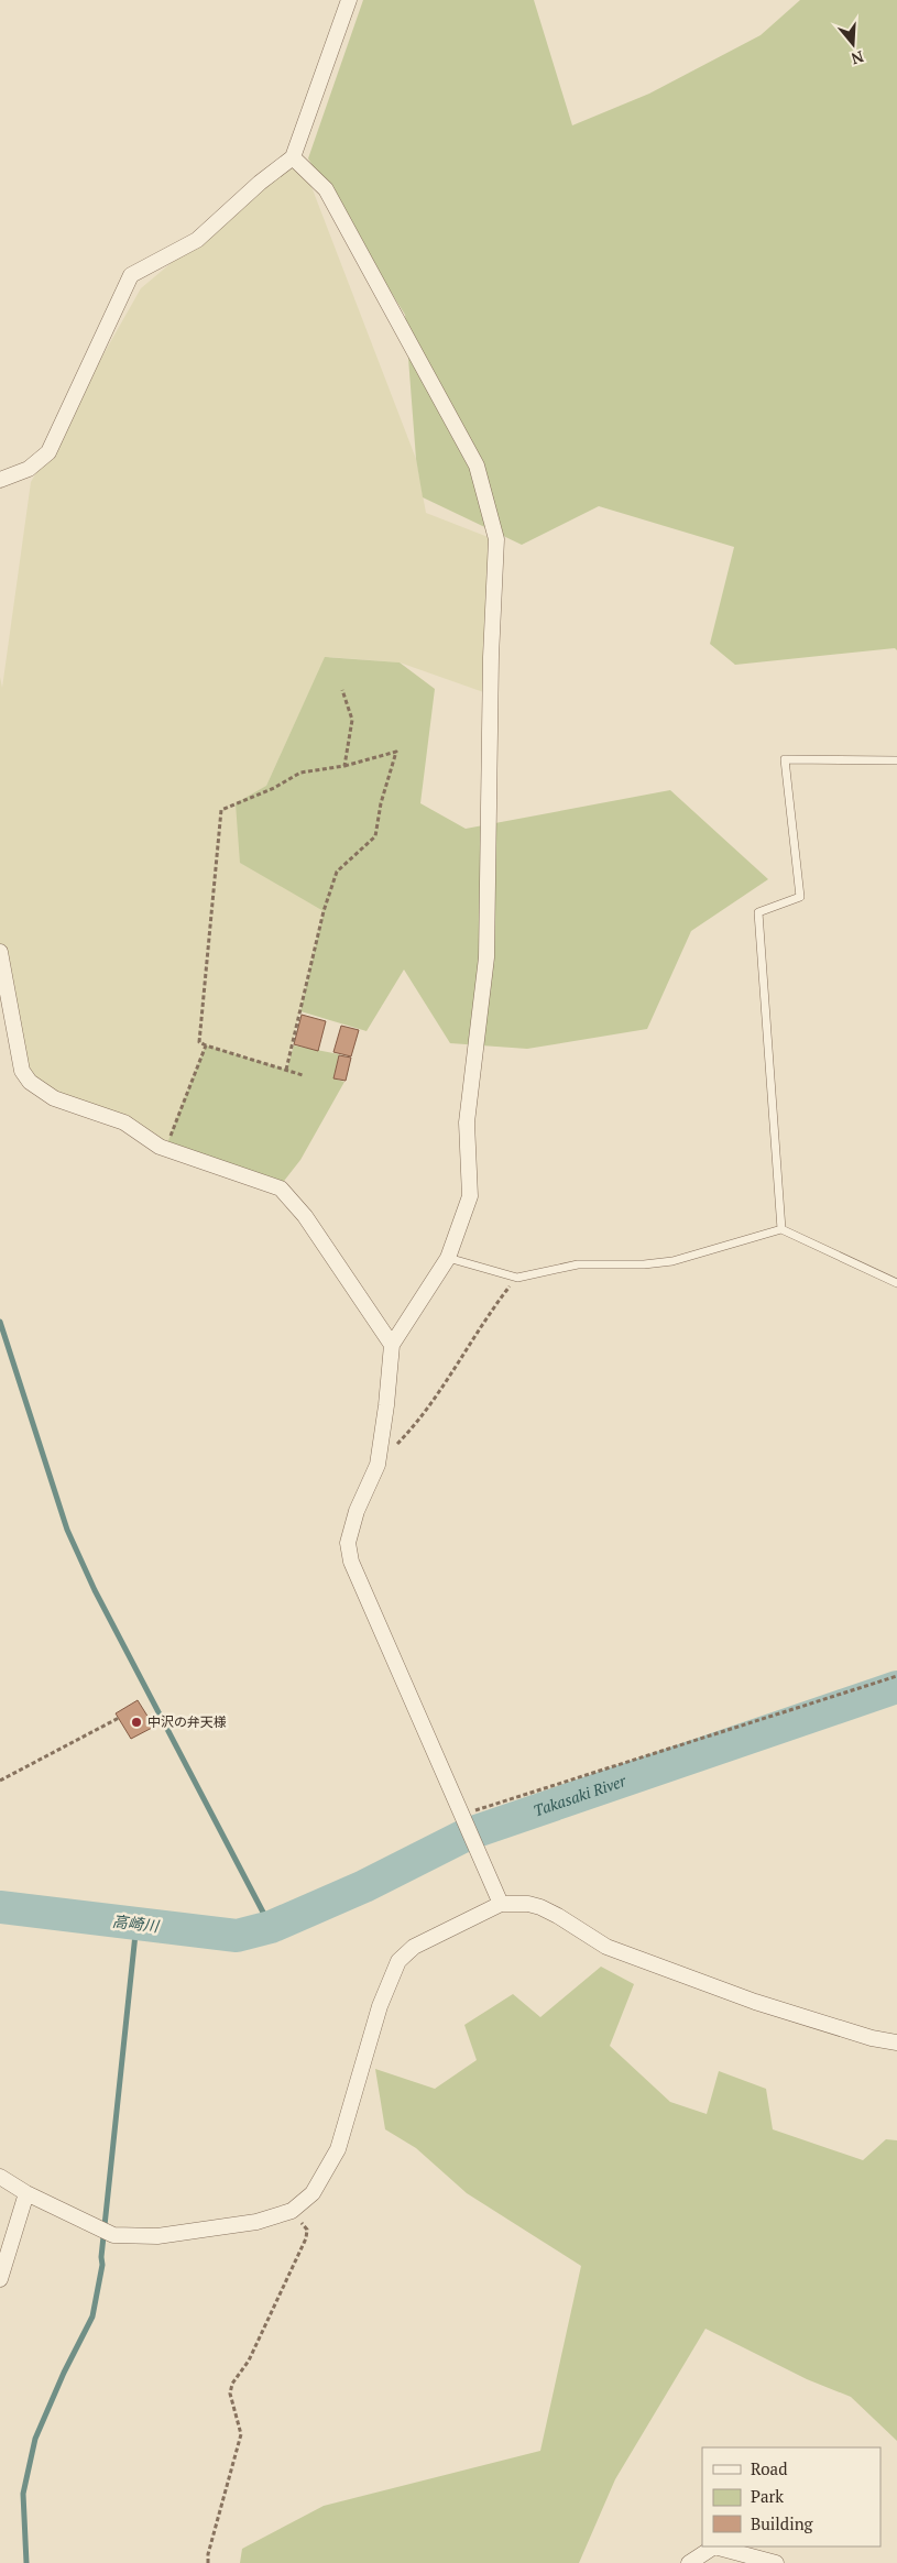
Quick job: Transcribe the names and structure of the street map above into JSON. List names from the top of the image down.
{
  "water": ["Takasaki River", "高崎川"],
  "places": ["中沢の弁天様"],
  "legend": ["Road", "Park", "Building"],
  "north": "bottom"
}
